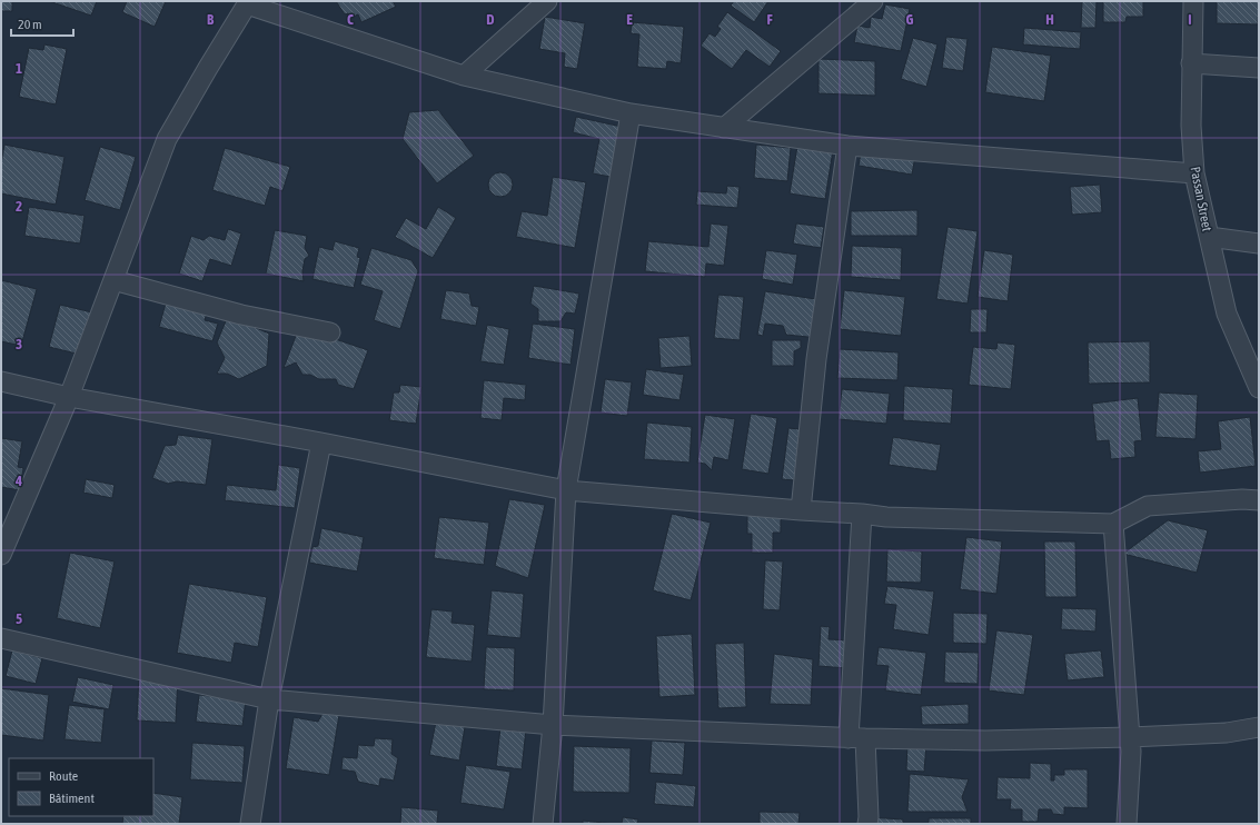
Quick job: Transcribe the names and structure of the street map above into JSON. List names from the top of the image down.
{
  "streets": {
    "street": ["Passan Street"]
  },
  "legend": ["Route", "Bâtiment"],
  "scale_bar": "20 m",
  "grid": {
    "columns": [
      "B",
      "C",
      "D",
      "E",
      "F",
      "G",
      "H",
      "I"
    ],
    "rows": [
      "1",
      "2",
      "3",
      "4",
      "5"
    ]
  }
}
